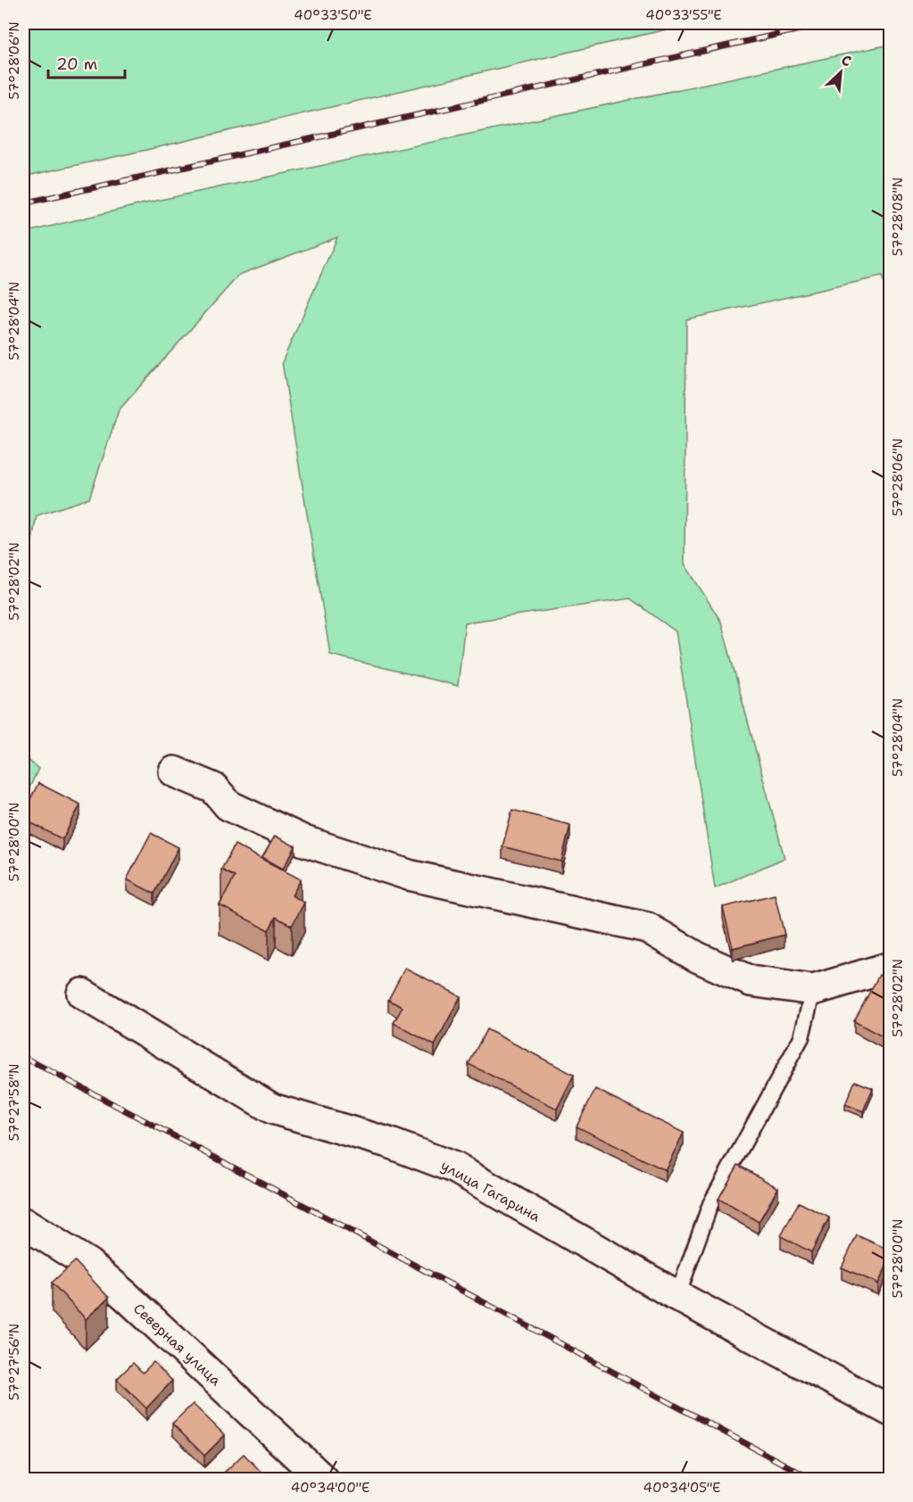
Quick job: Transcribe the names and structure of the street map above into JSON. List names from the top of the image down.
{
  "streets": {
    "street": ["улица Гагарина", "Северная улица"]
  },
  "scale_bar": "20 m",
  "north": "top right",
  "coordinates": [
    "40°33'50\"E",
    "40°33'55\"E",
    "57°28'06\"N",
    "57°28'08\"N",
    "57°28'04\"N",
    "57°28'02\"N",
    "57°28'00\"N",
    "57°27'58\"N",
    "57°27'56\"N",
    "40°34'00\"E",
    "40°34'05\"E"
  ]
}
